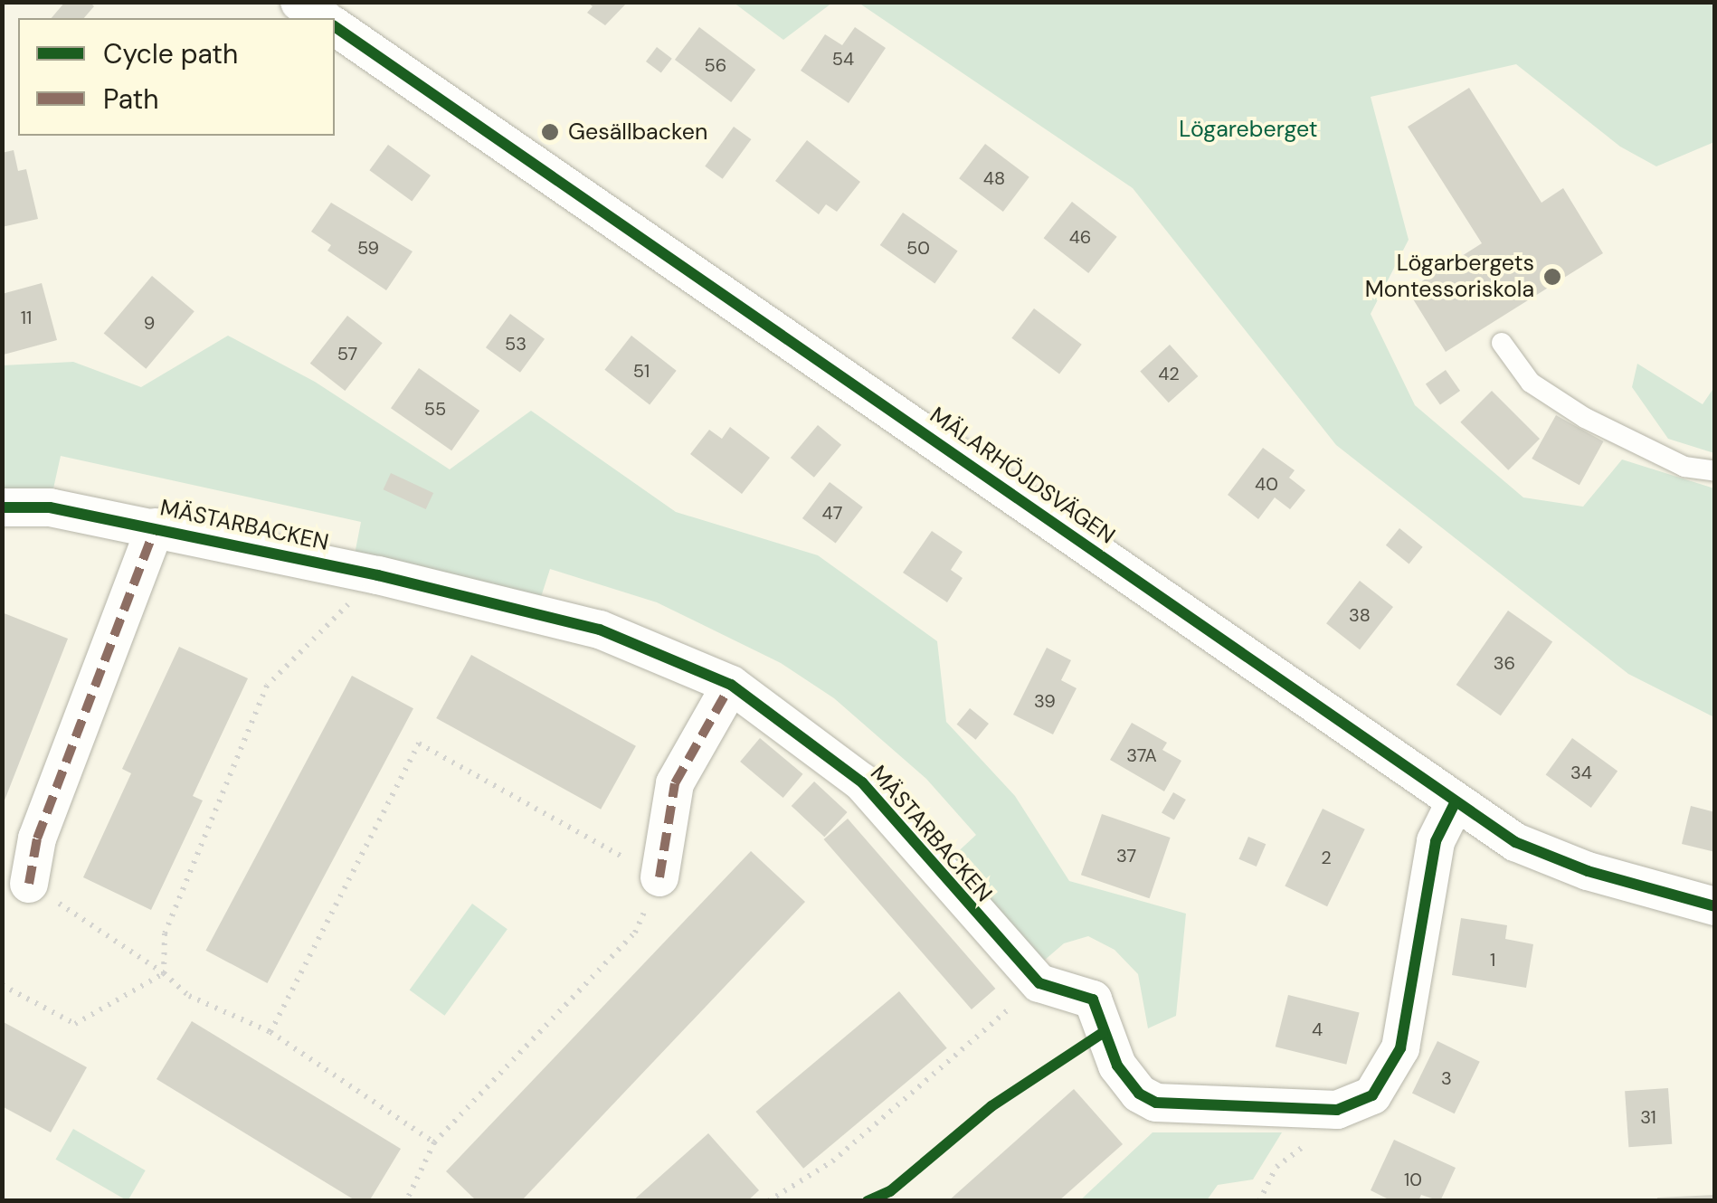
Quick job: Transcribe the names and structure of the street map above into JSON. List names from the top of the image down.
{
  "streets": {
    "street": ["MÄLARHÖJDSVÄGEN", "MÄSTARBACKEN"]
  },
  "parks": ["Lögareberget"],
  "places": ["Gesällbacken", "Lögarbergets Montessoriskola"],
  "house_numbers": [
    "54",
    "56",
    "48",
    "46",
    "59",
    "50",
    "11",
    "9",
    "53",
    "57",
    "51",
    "42",
    "55",
    "40",
    "47",
    "38",
    "36",
    "39",
    "37A",
    "34",
    "37",
    "2",
    "1",
    "4",
    "3",
    "31",
    "10"
  ],
  "legend": ["Cycle path", "Path"]
}
